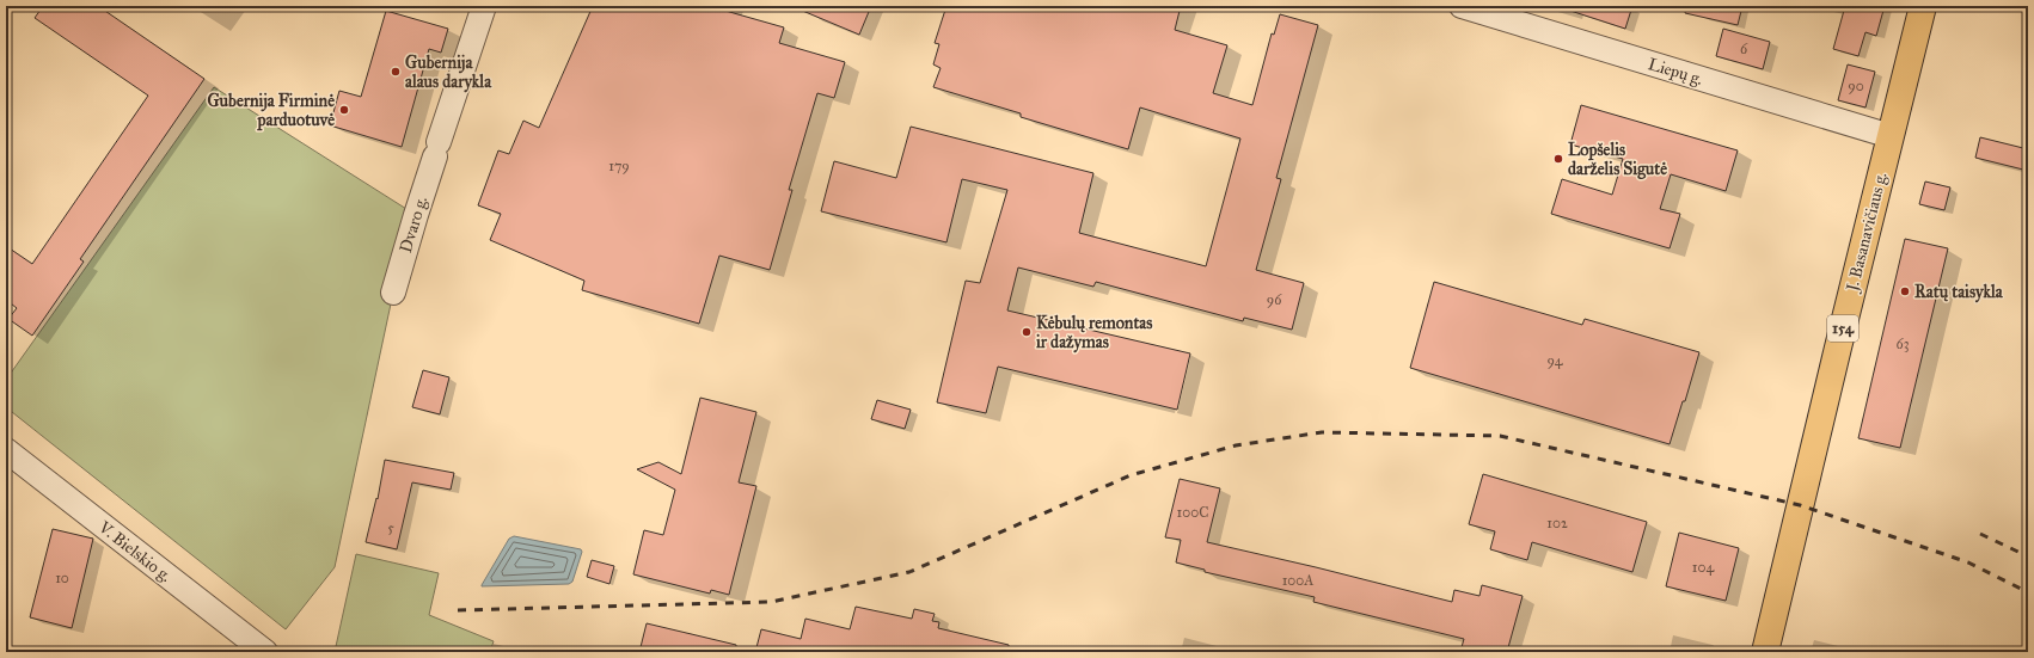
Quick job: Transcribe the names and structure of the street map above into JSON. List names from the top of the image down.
{
  "streets": {
    "main road": ["J. Basanavičiaus g.", "154"],
    "street": ["Liepų g.", "Dvaro g.", "V. Bielskio g."]
  },
  "crossings": [
    ["Liepų g.", "J. Basanavičiaus g."]
  ],
  "places": [
    "Gubernija alaus darykla",
    "Gubernija Firminė parduotuvė",
    "Lopšelis darželis Sigutė",
    "Ratų taisykla",
    "Kėbulų remontas ir dažymas"
  ],
  "house_numbers": [
    "6",
    "90",
    "179",
    "96",
    "63",
    "94",
    "100C",
    "102",
    "5",
    "104",
    "10",
    "100A"
  ]
}
